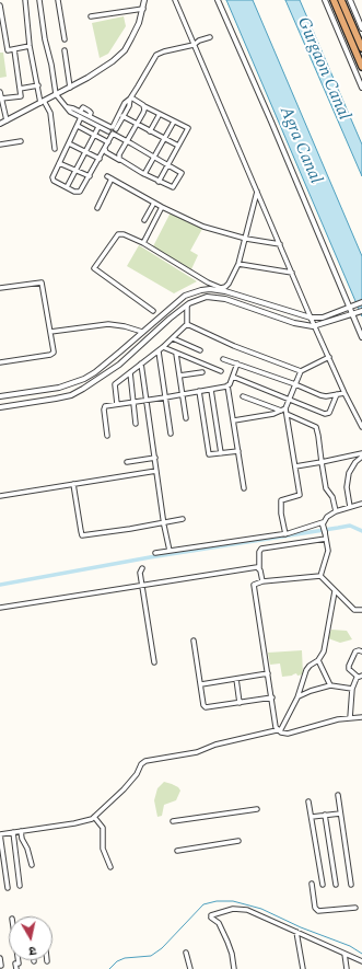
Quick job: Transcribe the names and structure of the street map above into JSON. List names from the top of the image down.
{
  "water": ["Gurgaon Canal", "Agra Canal"],
  "north": "bottom"
}
